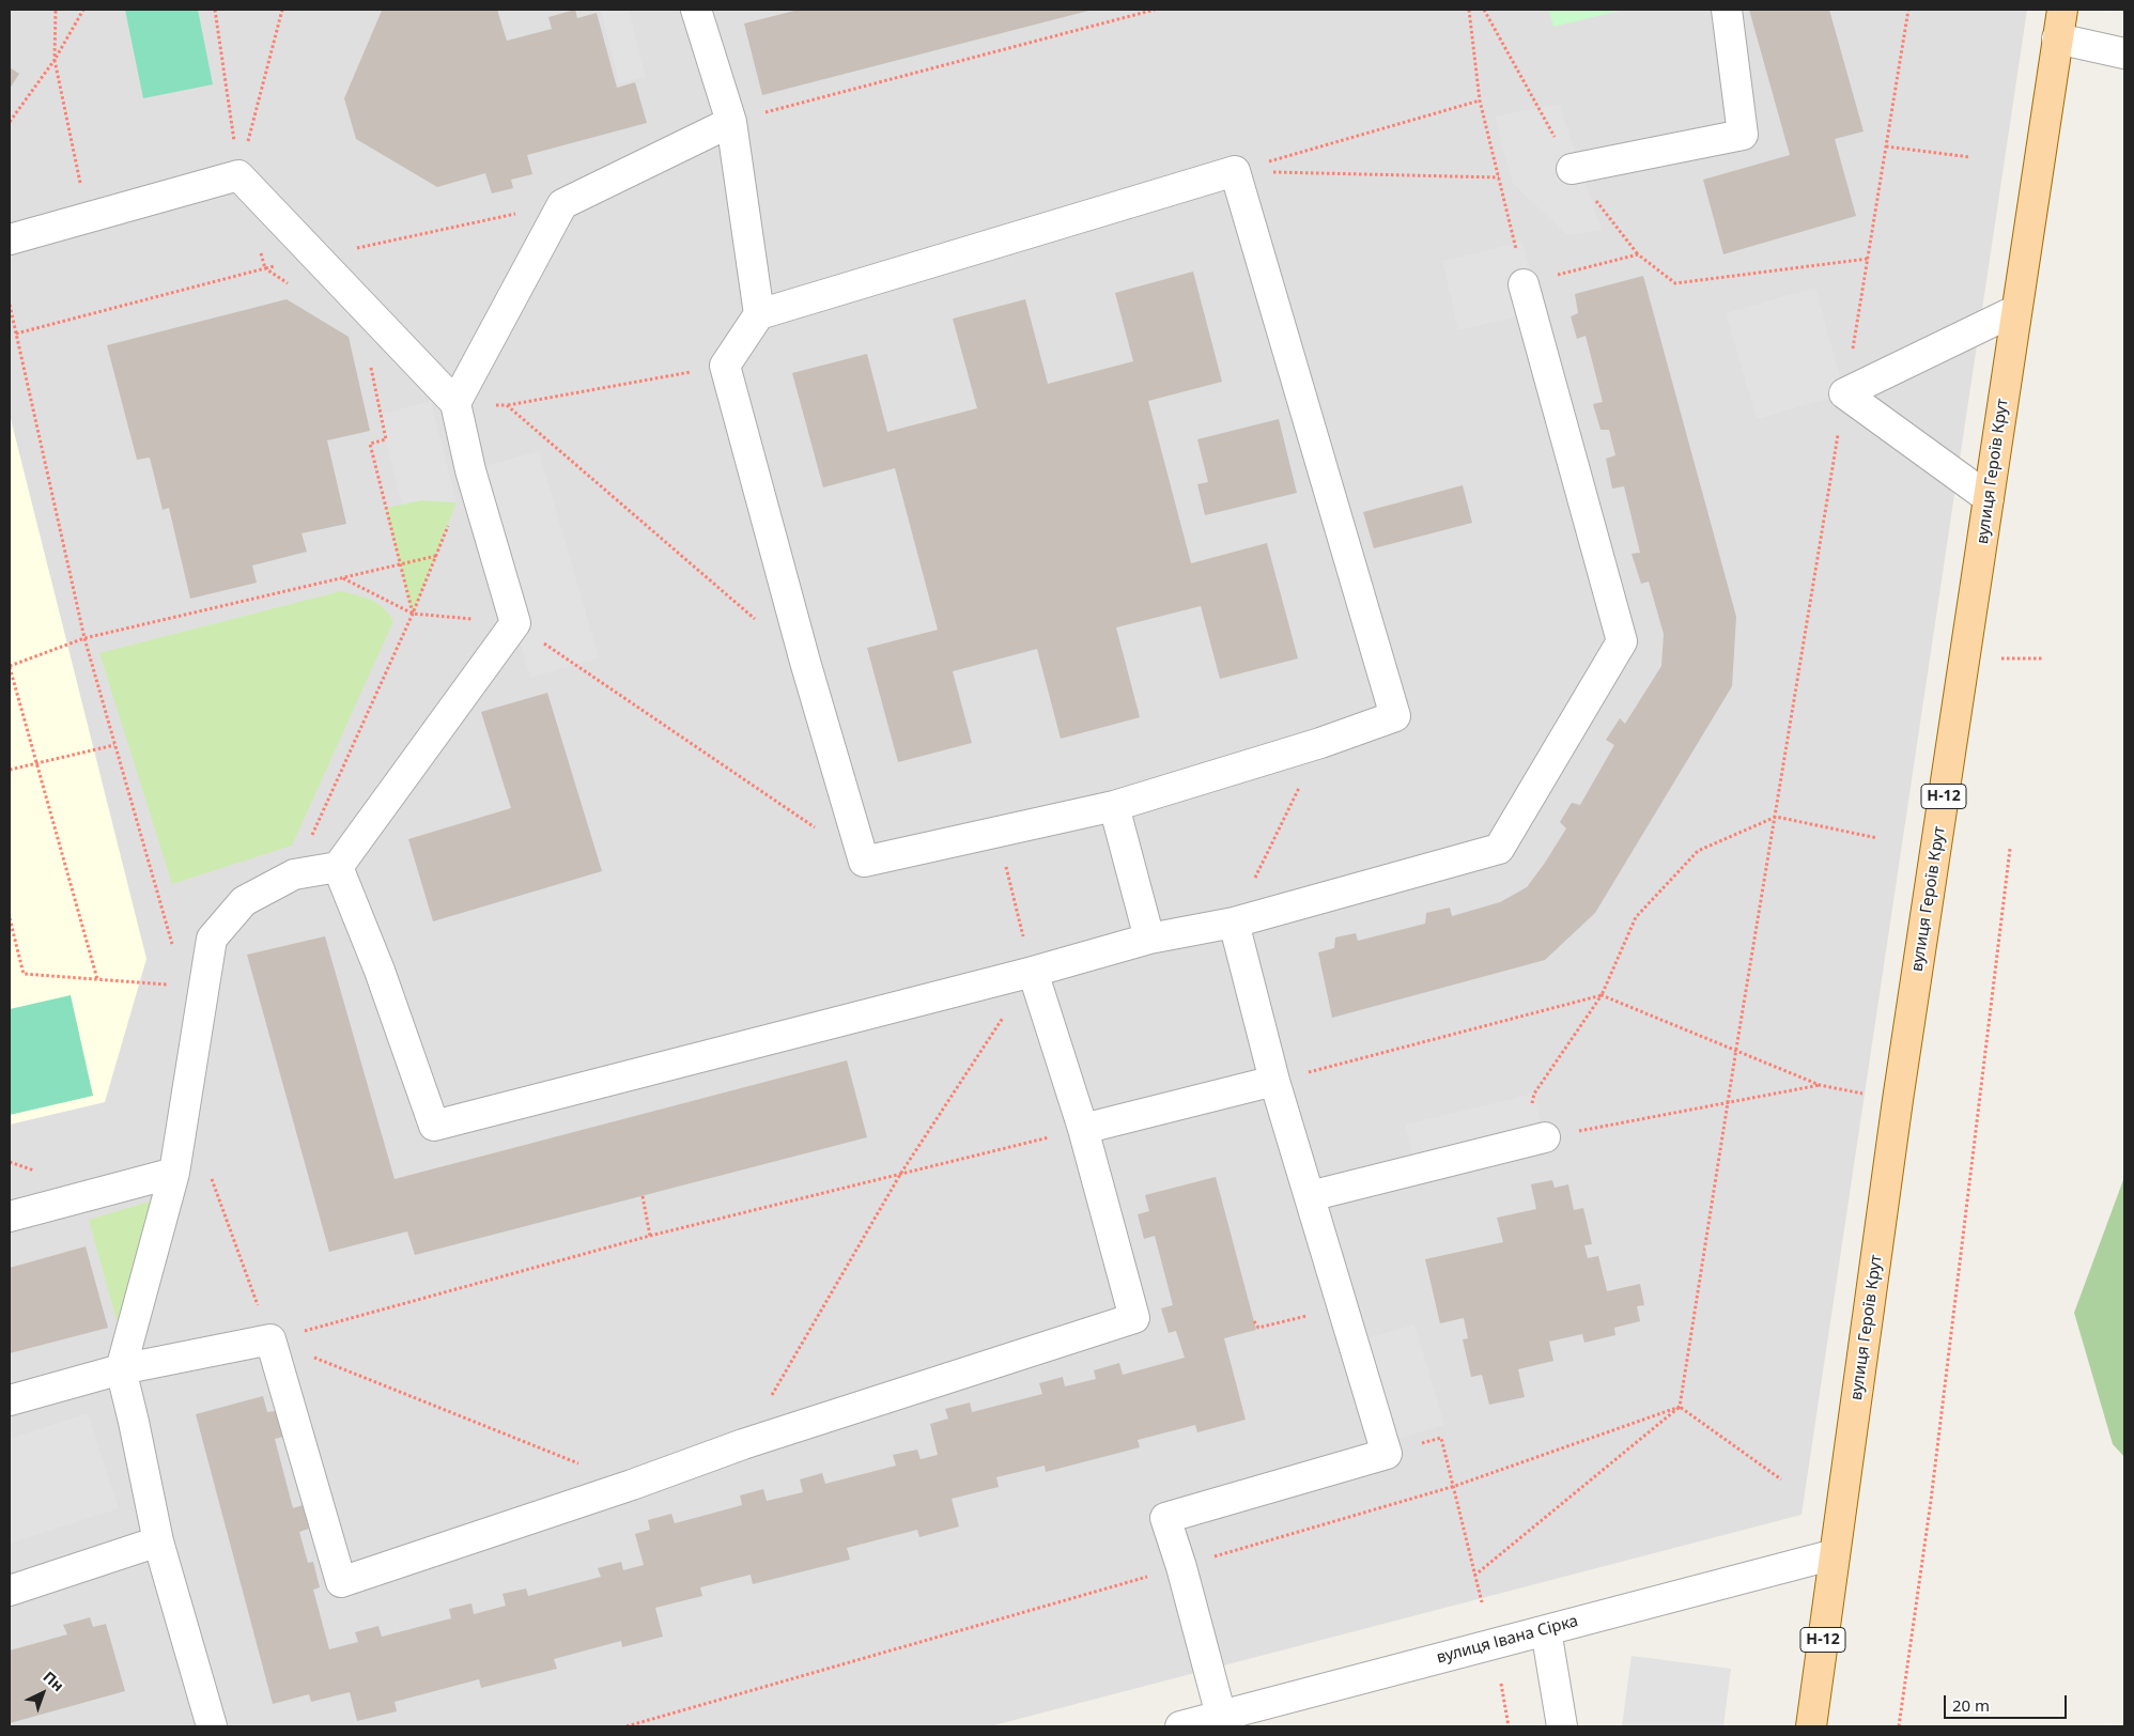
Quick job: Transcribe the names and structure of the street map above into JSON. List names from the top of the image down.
{
  "streets": {
    "main road": ["вулиця Героїв Крут", "Н-12"],
    "street": ["вулиця Івана Сірка"]
  },
  "crossings": [
    ["вулиця Героїв Крут", "вулиця Івана Сірка"]
  ],
  "scale_bar": "20 m",
  "north": "top right"
}
